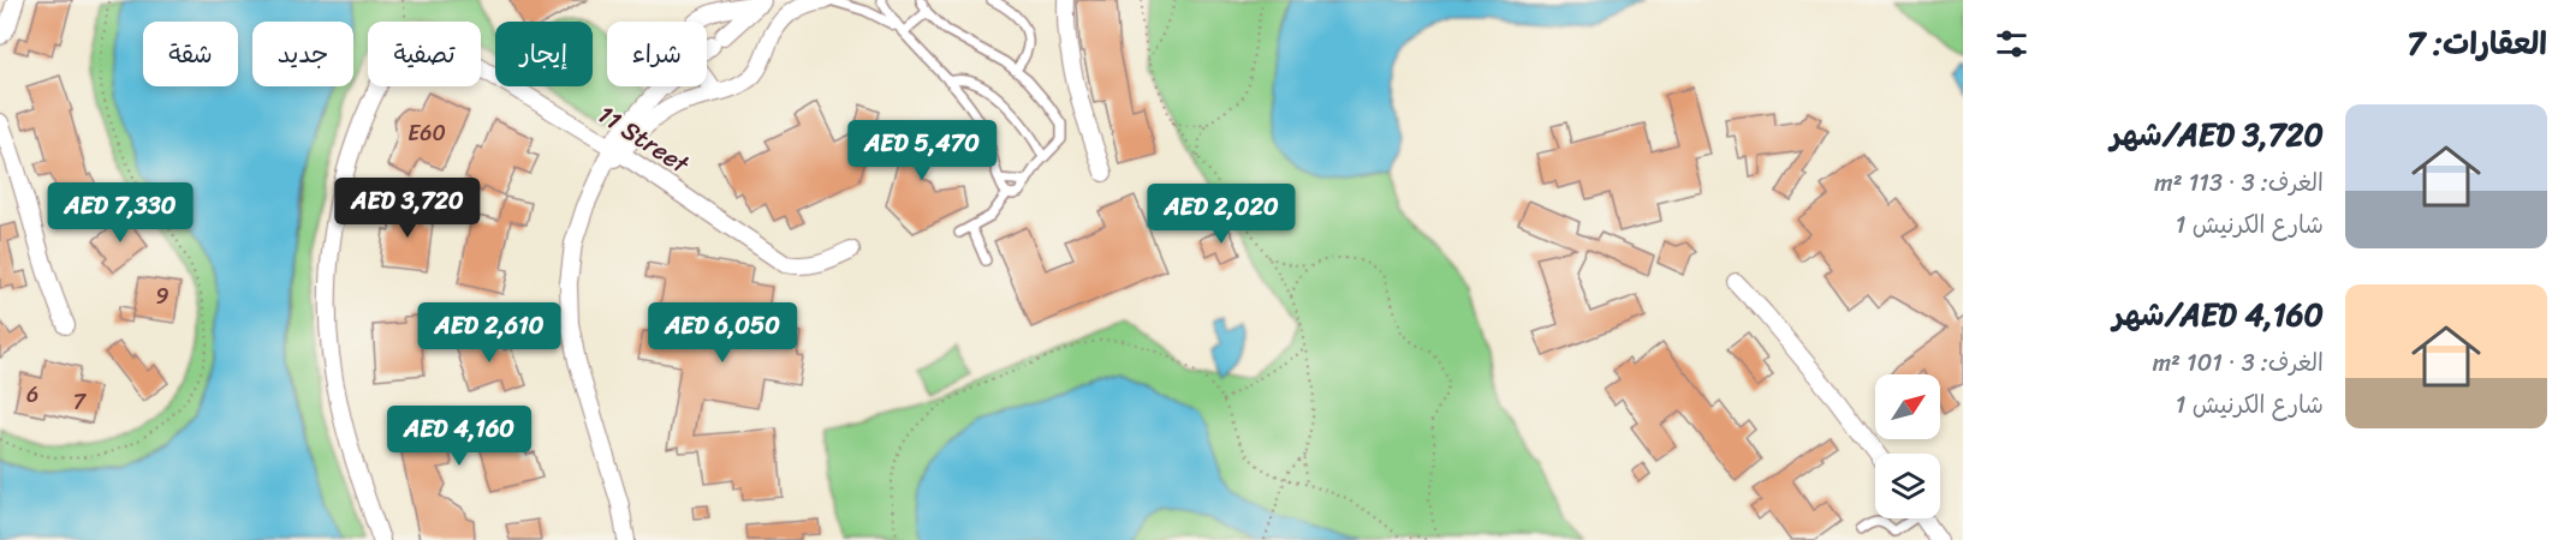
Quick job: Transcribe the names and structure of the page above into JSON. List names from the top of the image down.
{
  "streets": {
    "street": ["11 Street"]
  },
  "house_numbers": [
    "E60",
    "9",
    "6",
    "7"
  ],
  "north": "top right",
  "page": {
    "heading": "العقارات: 7",
    "chip": [
      "شراء",
      "إيجار",
      "تصفية",
      "جديد",
      "شقة"
    ],
    "list": [
      {
        "name": "AED 3,720/شهر",
        "note": "الغرف: 3 · 113 m² · شارع الكرنيش 1"
      },
      {
        "name": "AED 4,160/شهر",
        "note": "الغرف: 3 · 101 m² · شارع الكرنيش 1"
      }
    ],
    "price": [
      "AED 5,470",
      "AED 3,720",
      "AED 7,330",
      "AED 2,020",
      "AED 2,610",
      "AED 6,050",
      "AED 4,160"
    ]
  }
}
